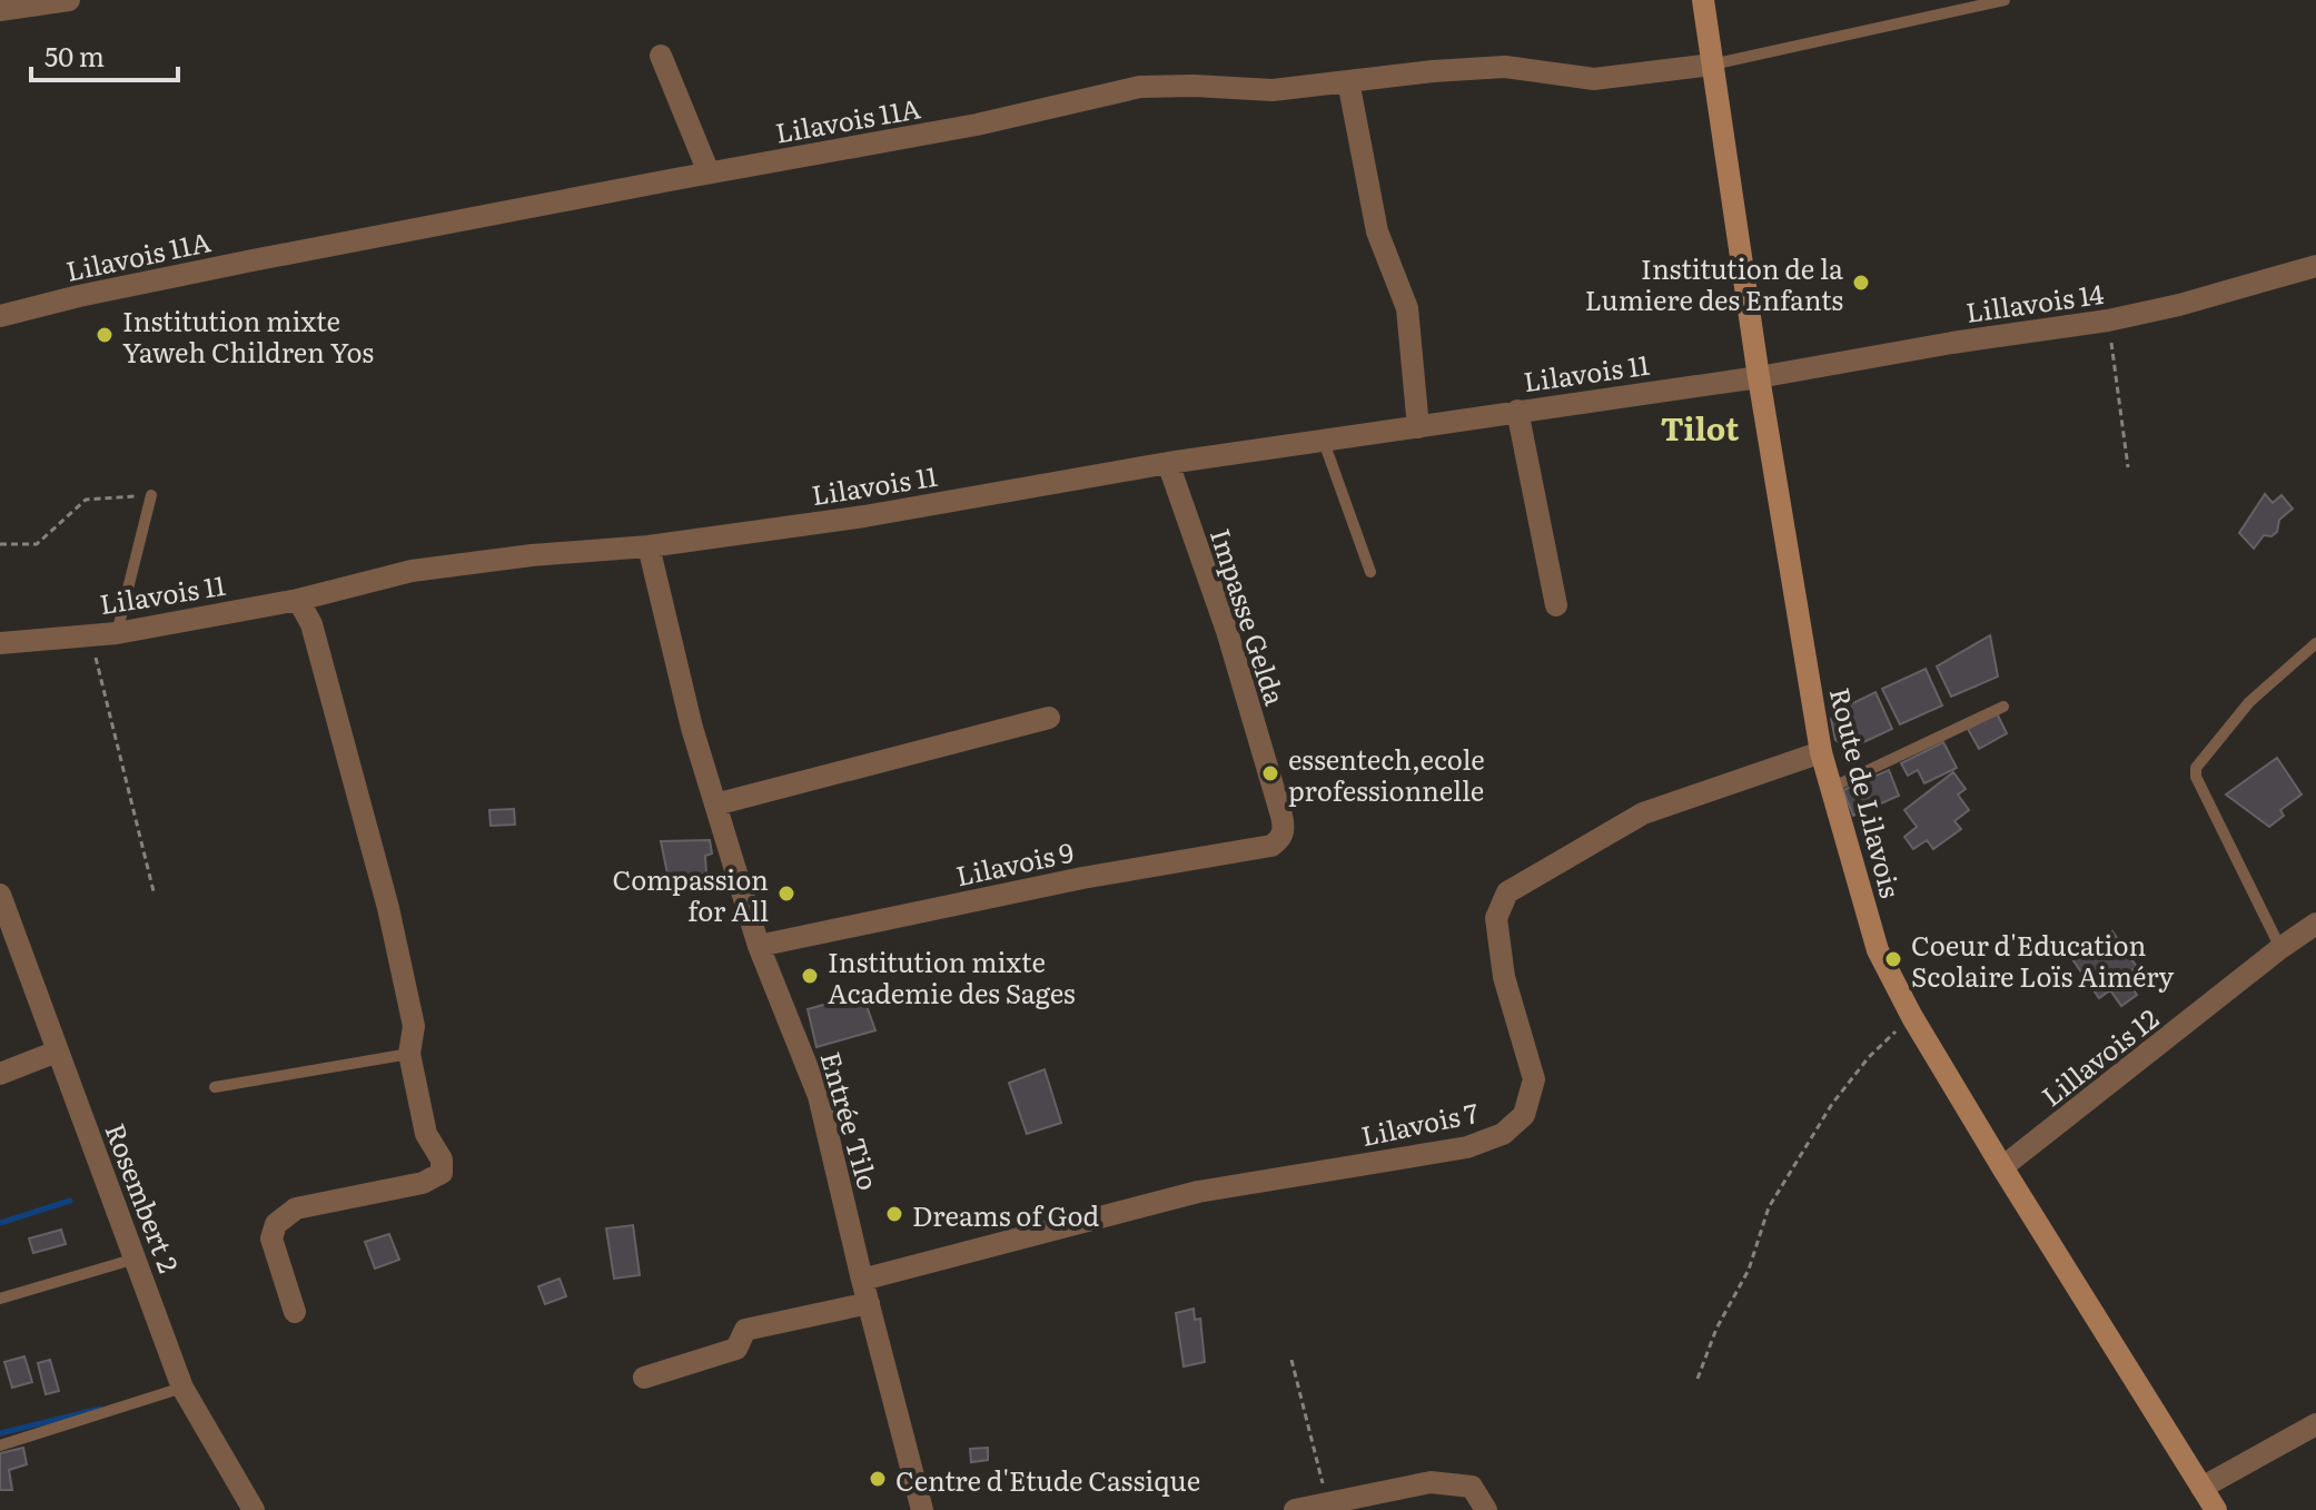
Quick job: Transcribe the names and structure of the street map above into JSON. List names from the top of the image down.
{
  "streets": {
    "main road": ["Route de Lilavois"],
    "street": [
      "Lilavois 11A",
      "Lillavois 14",
      "Lilavois 11",
      "Impasse Gelda",
      "Lilavois 9",
      "Lillavois 12",
      "Entrée Tilo",
      "Lilavois 7",
      "Rosembert 2"
    ]
  },
  "crossings": [
    ["Lilavois 11A", "Route de Lilavois"],
    ["Lillavois 14", "Lilavois 11"],
    ["Lillavois 14", "Route de Lilavois"],
    ["Lilavois 11", "Impasse Gelda"],
    ["Lilavois 11", "Route de Lilavois"],
    ["Lilavois 11", "Entrée Tilo"],
    ["Impasse Gelda", "Lilavois 9"],
    ["Route de Lilavois", "Lillavois 12"],
    ["Route de Lilavois", "Lilavois 7"],
    ["Lilavois 9", "Entrée Tilo"],
    ["Entrée Tilo", "Lilavois 7"]
  ],
  "districts": ["Tilot"],
  "places": [
    "Institution de la Lumiere des Enfants",
    "Institution mixte Yaweh Children Yos",
    "essentech,ecole professionnelle",
    "Compassion for All",
    "Coeur d'Education Scolaire Loïs Aiméry",
    "Institution mixte Academie des Sages",
    "Dreams of God",
    "Centre d'Etude Cassique"
  ],
  "scale_bar": "50 m"
}
